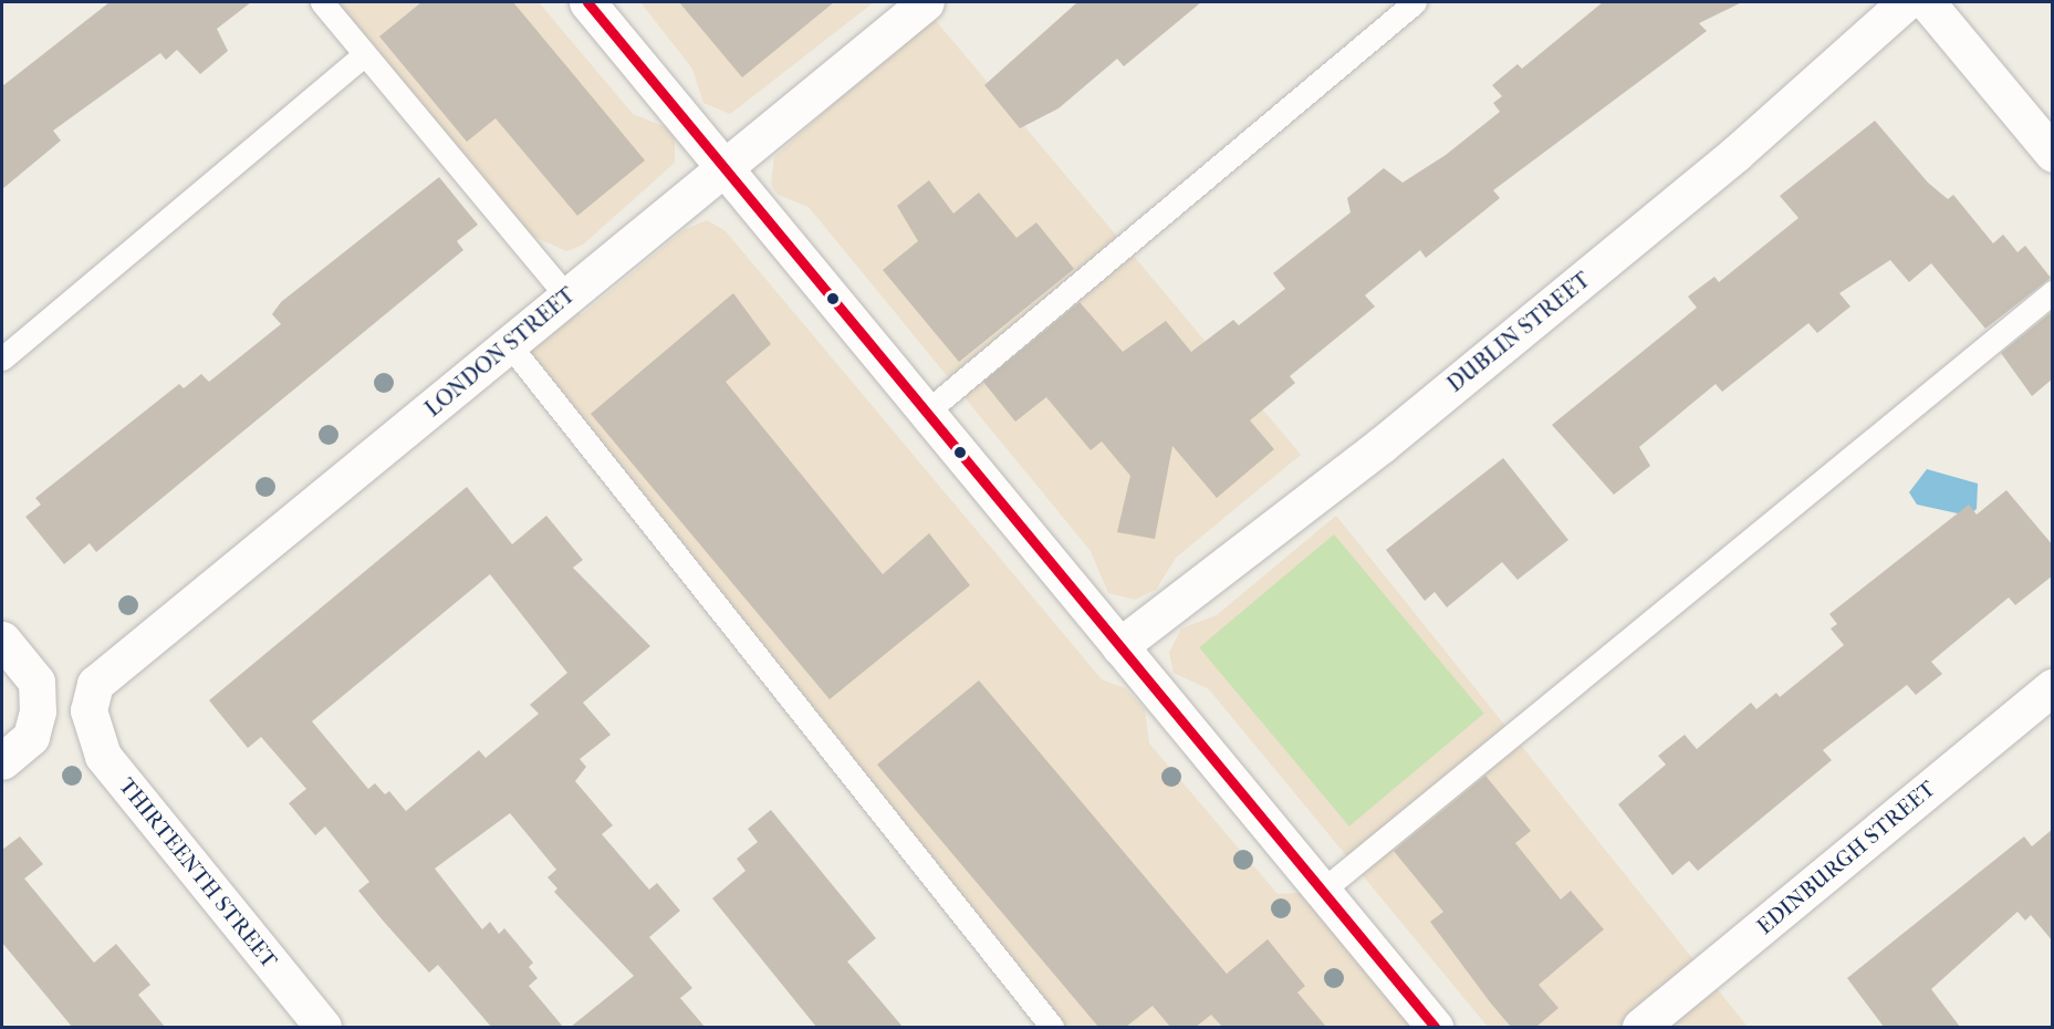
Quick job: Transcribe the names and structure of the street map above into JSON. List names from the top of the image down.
{
  "streets": {
    "street": [
      "DUBLIN STREET",
      "LONDON STREET",
      "EDINBURGH STREET",
      "THIRTEENTH STREET"
    ]
  },
  "crossings": [
    ["LONDON STREET", "THIRTEENTH STREET"]
  ]
}
